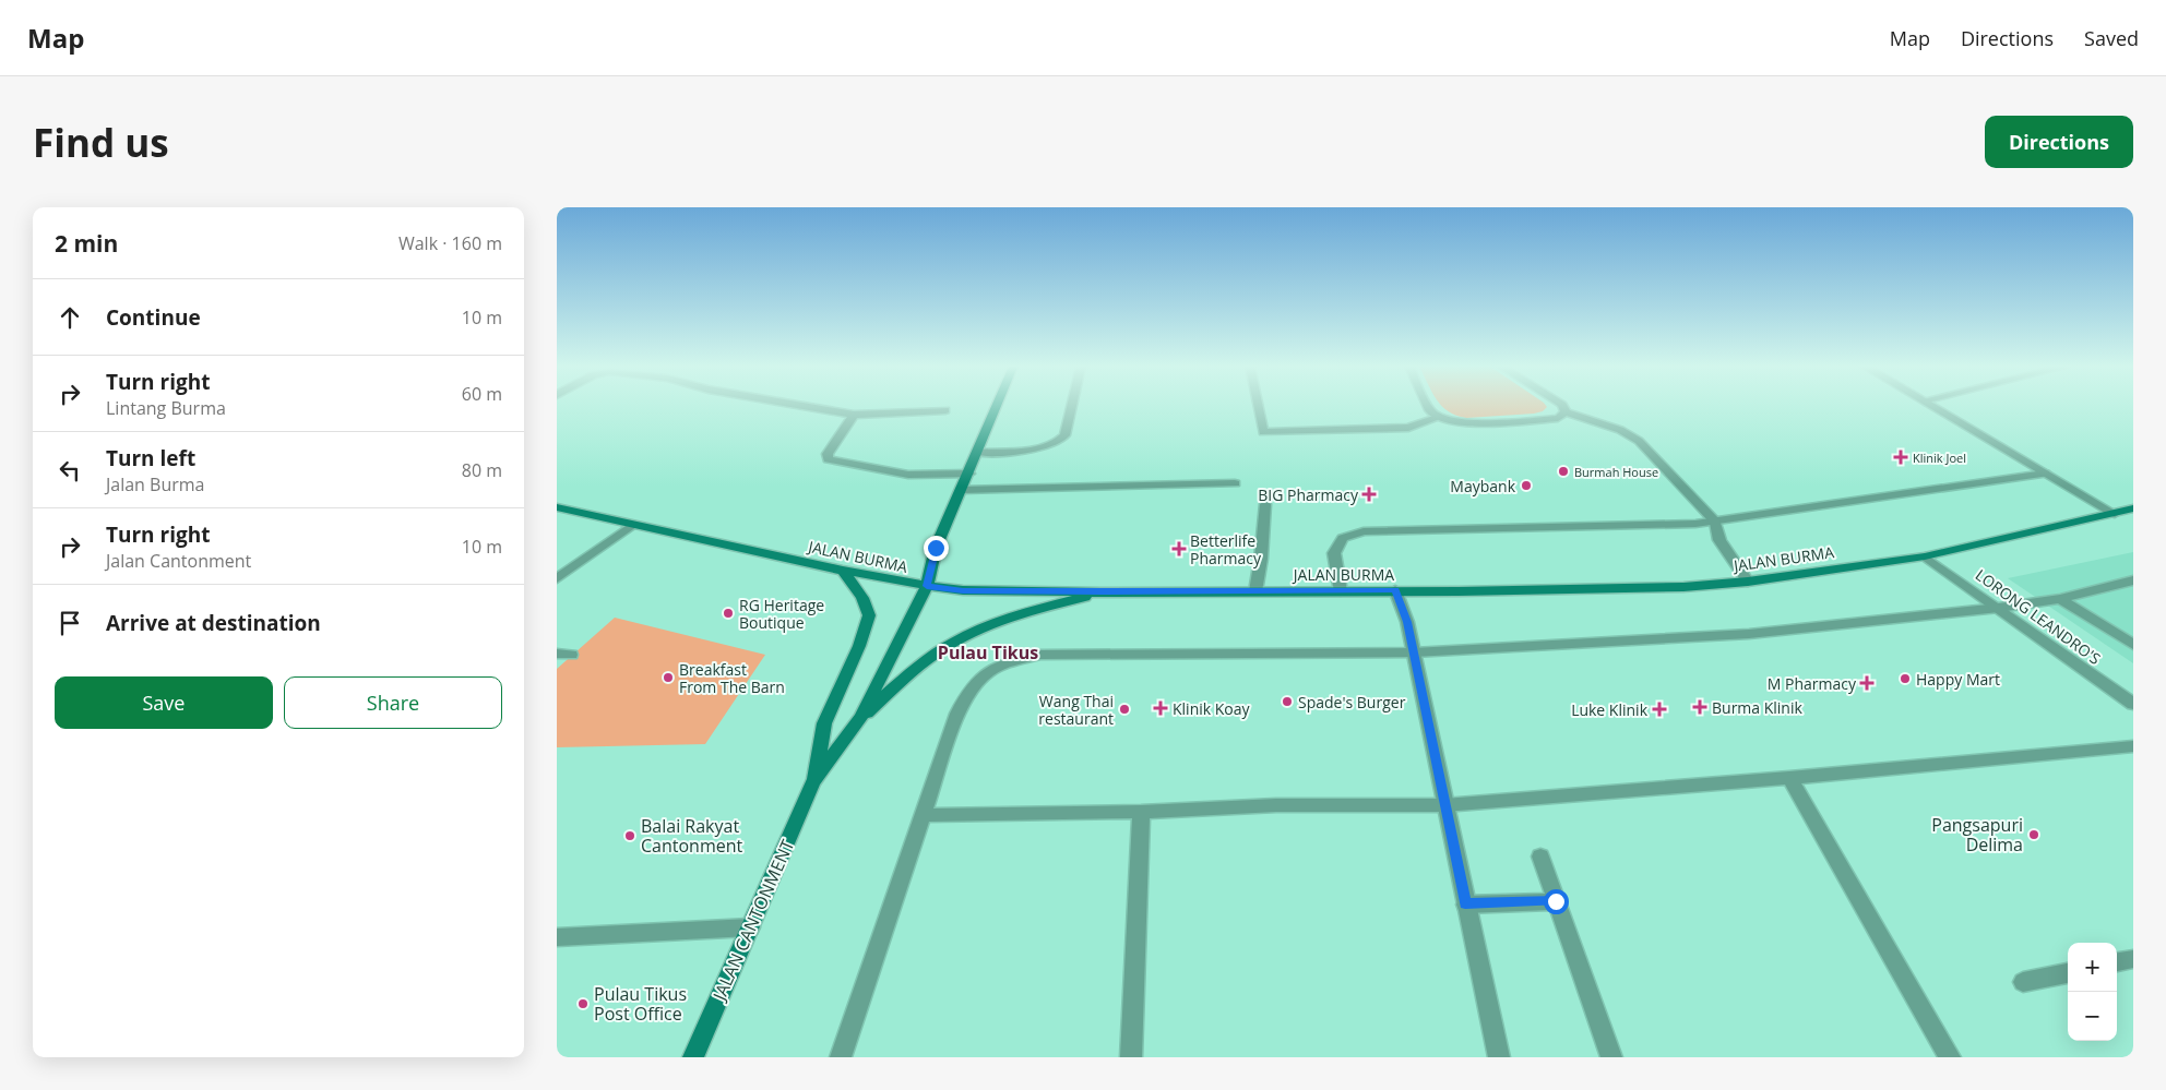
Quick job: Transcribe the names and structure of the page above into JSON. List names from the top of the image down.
{
  "streets": {
    "main road": ["JALAN BURMA", "JALAN CANTONMENT"],
    "street": ["LORONG LEANDRO'S"]
  },
  "crossings": [
    ["JALAN BURMA", "LORONG LEANDRO'S"],
    ["JALAN BURMA", "JALAN CANTONMENT"]
  ],
  "districts": ["Pulau Tikus"],
  "places": {
    "health": [
      "Klinik Joel",
      "BIG Pharmacy",
      "Betterlife Pharmacy",
      "M Pharmacy",
      "Burma Klinik",
      "Klinik Koay",
      "Luke Klinik"
    ],
    "other": [
      "Burmah House",
      "Maybank",
      "RG Heritage Boutique",
      "Breakfast From The Barn",
      "Happy Mart",
      "Spade's Burger",
      "Wang Thai restaurant",
      "Pangsapuri Delima",
      "Balai Rakyat Cantonment",
      "Pulau Tikus Post Office"
    ]
  },
  "page": {
    "header": "Map",
    "nav": ["Map", "Directions", "Saved"],
    "buttons": [
      "Directions",
      ["Save", "Share"]
    ],
    "title": "Find us",
    "heading": ["2 min", "Walk · 160 m"],
    "list": [
      ["Continue", "10 m"],
      ["Turn right", "Lintang Burma", "60 m"],
      ["Turn left", "Jalan Burma", "80 m"],
      ["Turn right", "Jalan Cantonment", "10 m"],
      "Arrive at destination"
    ],
    "map_buttons": ["+", "−"]
  }
}
